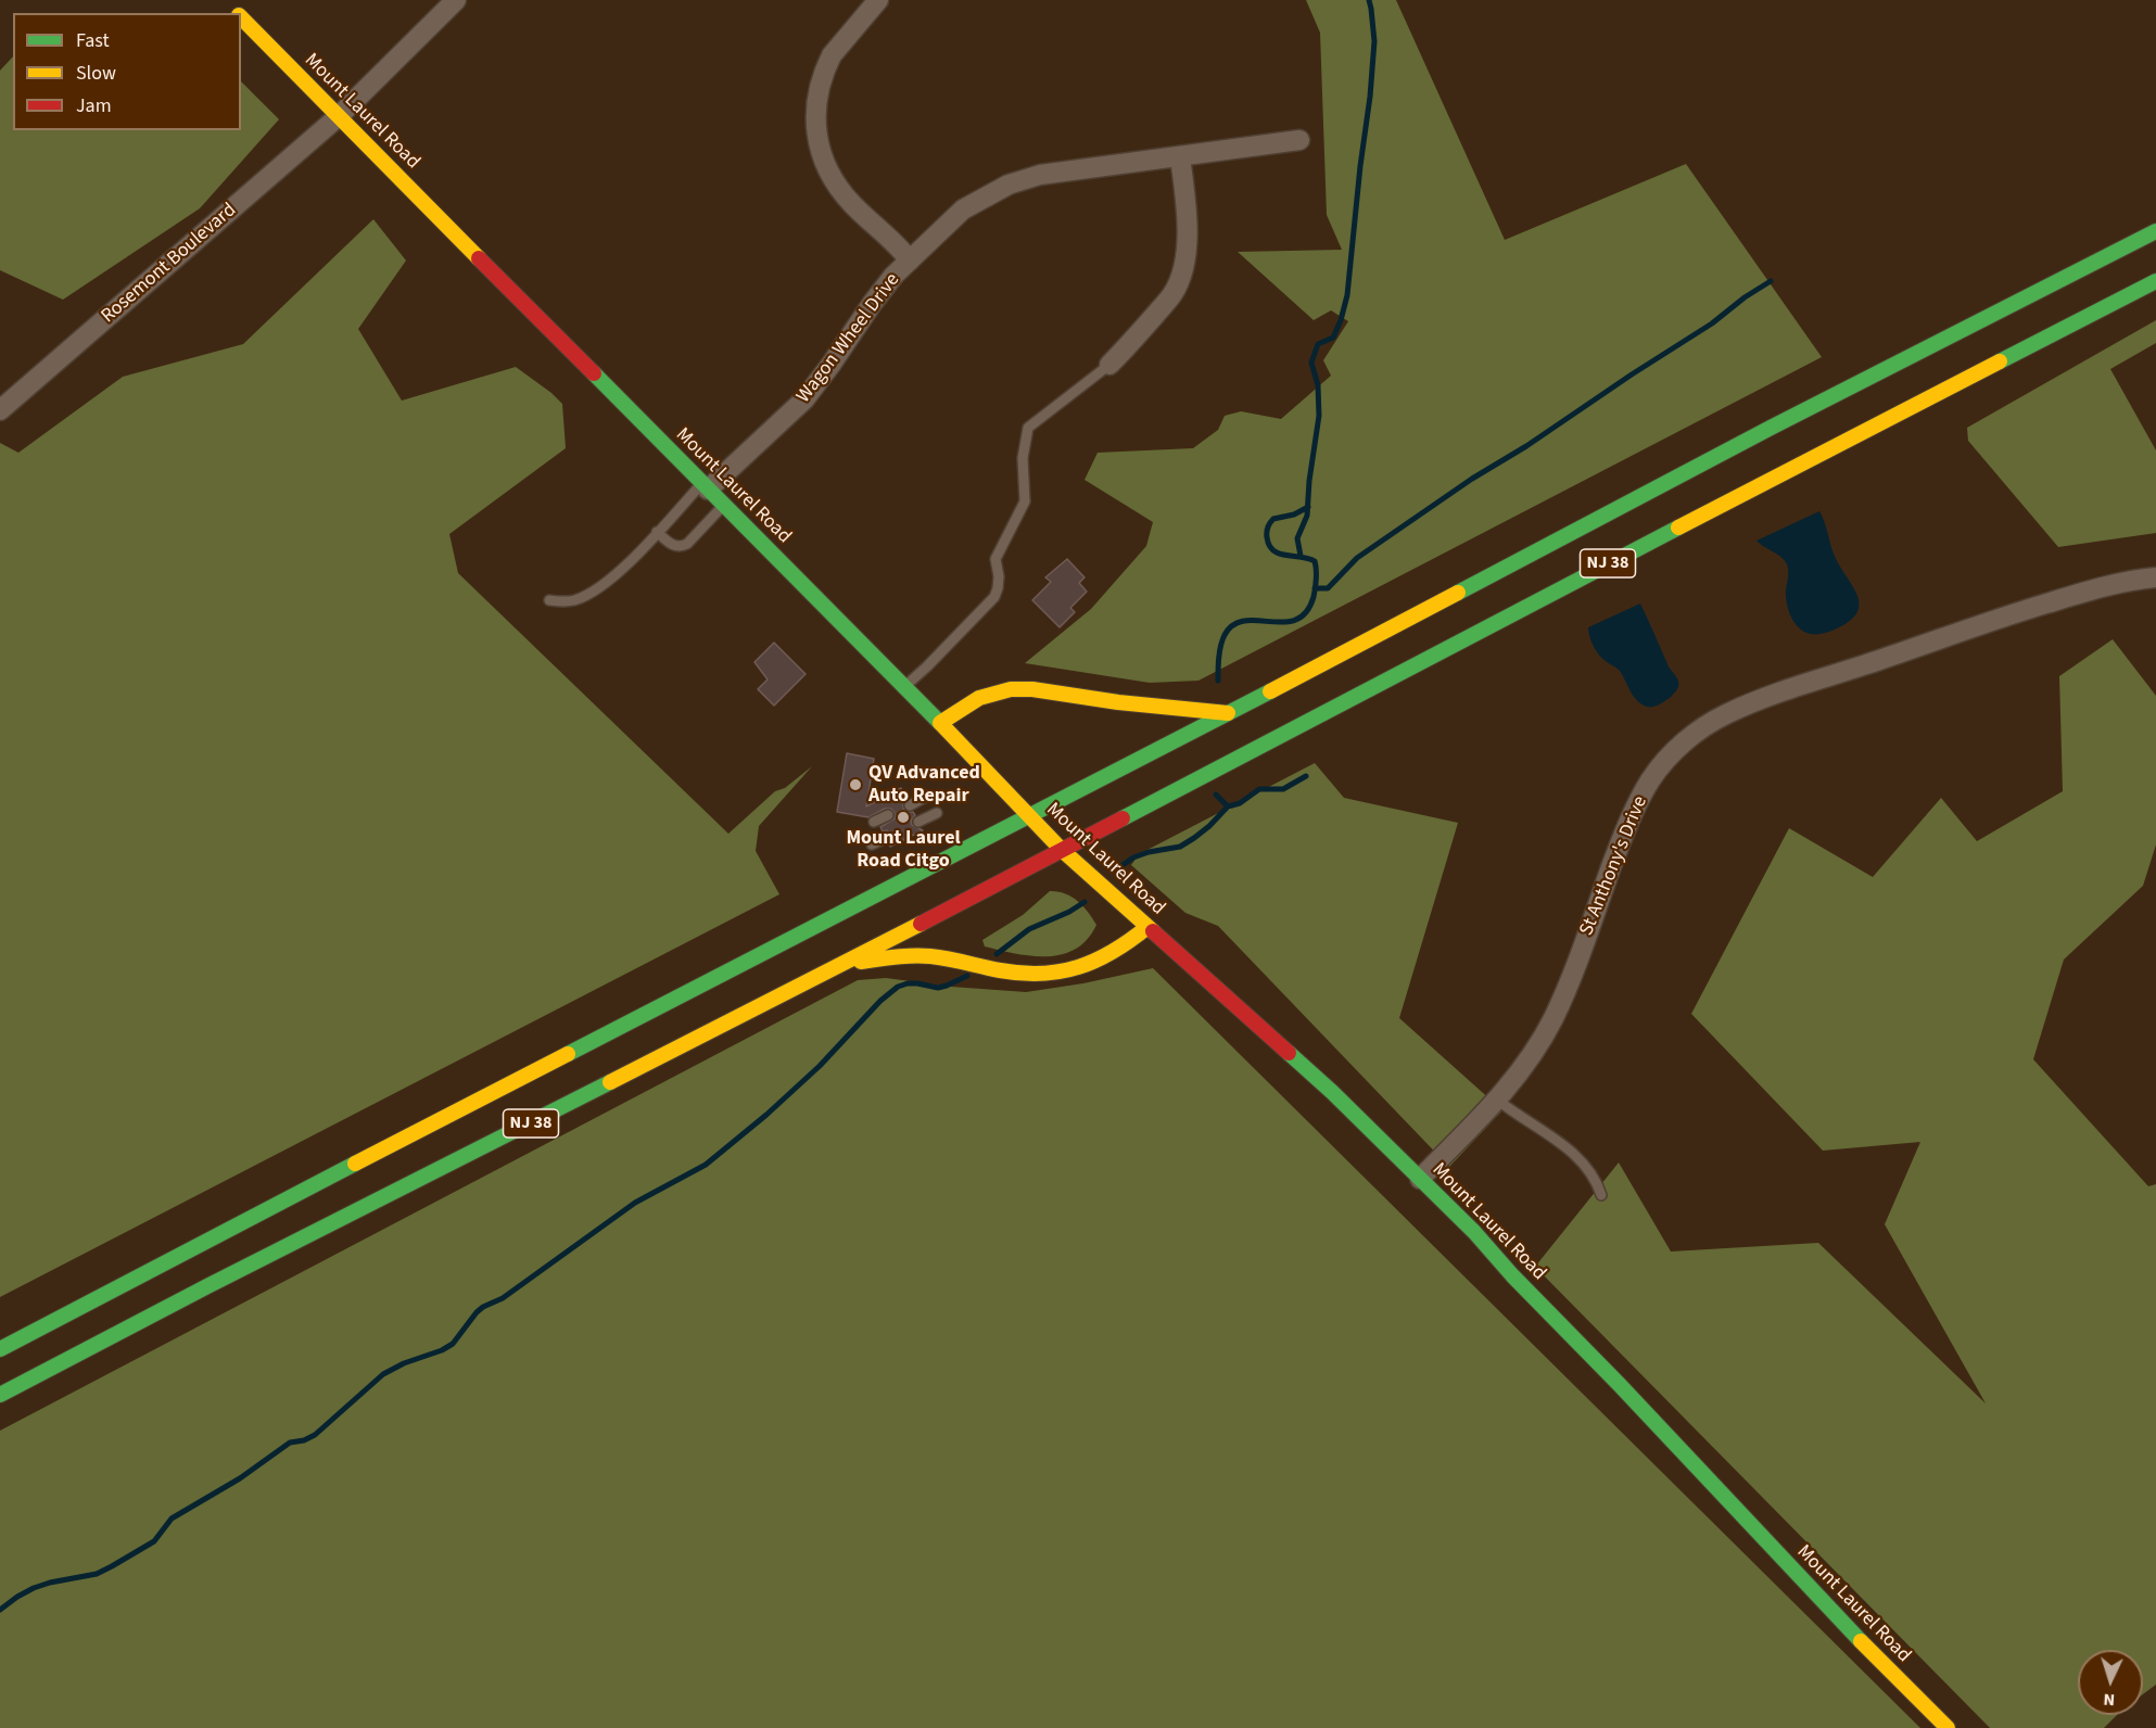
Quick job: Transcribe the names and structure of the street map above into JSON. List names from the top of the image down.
{
  "streets": {
    "main road": ["Mount Laurel Road", "NJ 38"],
    "street": ["Rosemont Boulevard", "Wagon Wheel Drive", "St Anthony's Drive"]
  },
  "crossings": [
    ["Mount Laurel Road", "Rosemont Boulevard"],
    ["Mount Laurel Road", "Wagon Wheel Drive"],
    ["Mount Laurel Road", "NJ 38"],
    ["Mount Laurel Road", "St Anthony's Drive"]
  ],
  "places": ["QV Advanced Auto Repair", "Mount Laurel Road Citgo"],
  "legend": ["Fast", "Slow", "Jam"],
  "north": "bottom"
}
